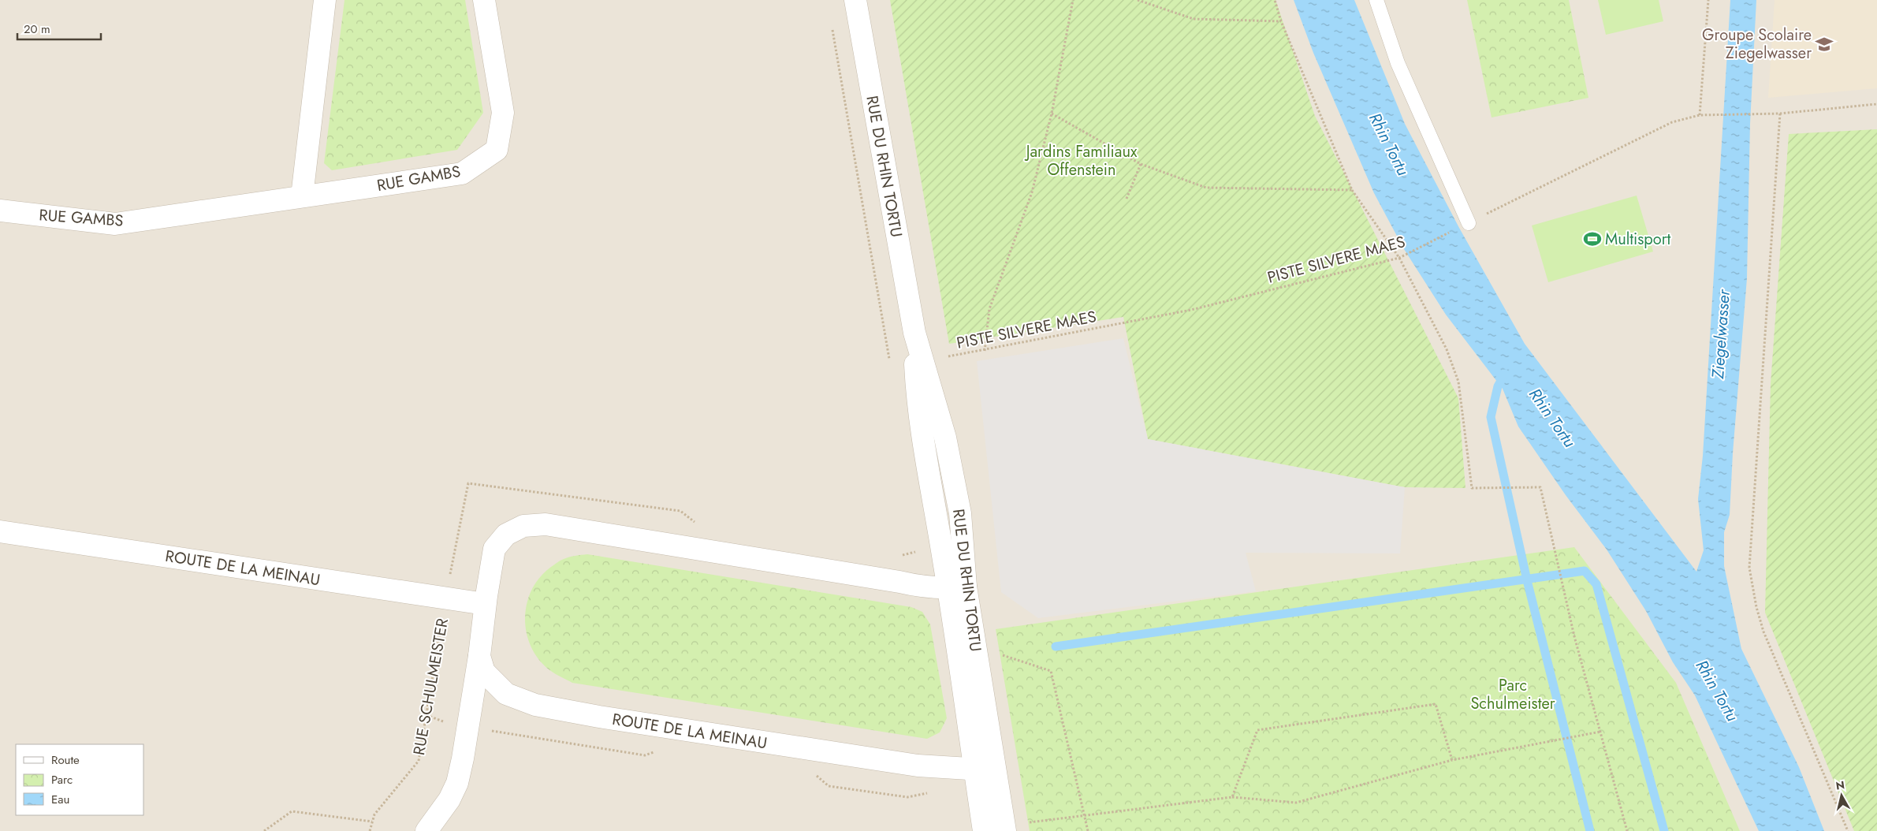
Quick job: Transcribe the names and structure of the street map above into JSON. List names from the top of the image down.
{
  "streets": {
    "street": ["RUE DU RHIN TORTU", "RUE GAMBS", "ROUTE DE LA MEINAU"],
    "path": ["PISTE SILVERE MAES", "RUE SCHULMEISTER"]
  },
  "crossings": [
    ["RUE DU RHIN TORTU", "PISTE SILVERE MAES"],
    ["RUE DU RHIN TORTU", "ROUTE DE LA MEINAU"],
    ["ROUTE DE LA MEINAU", "RUE SCHULMEISTER"]
  ],
  "water": ["Rhin Tortu", "Ziegelwasser"],
  "parks": ["Jardins Familiaux Offenstein", "Parc Schulmeister"],
  "places": {
    "school or university": ["Groupe Scolaire Ziegelwasser"],
    "sports": ["Multisport"]
  },
  "legend": ["Route", "Parc", "Eau"],
  "scale_bar": "20 m",
  "north": "top"
}
